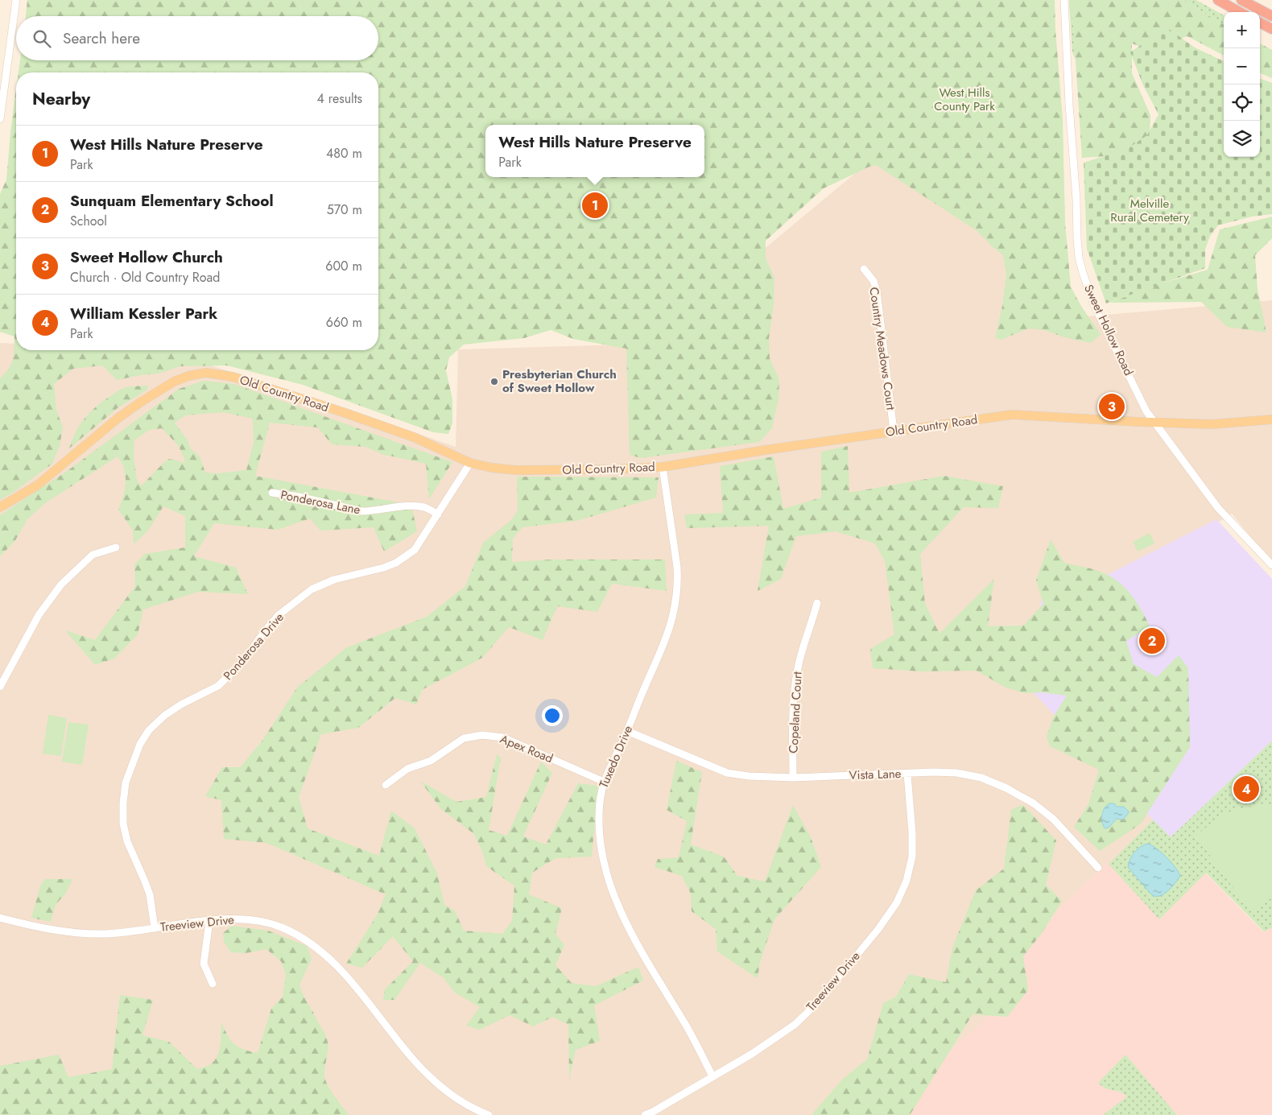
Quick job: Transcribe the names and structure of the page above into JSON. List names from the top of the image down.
{
  "streets": {
    "main road": ["Old Country Road"],
    "street": [
      "Sweet Hollow Road",
      "Country Meadows Court",
      "Ponderosa Lane",
      "Ponderosa Drive",
      "Copeland Court",
      "Apex Road",
      "Tuxedo Drive",
      "Vista Lane",
      "Treeview Drive"
    ]
  },
  "crossings": [
    ["Sweet Hollow Road", "Old Country Road"],
    ["Country Meadows Court", "Old Country Road"],
    ["Old Country Road", "Ponderosa Drive"],
    ["Old Country Road", "Tuxedo Drive"],
    ["Ponderosa Lane", "Ponderosa Drive"],
    ["Ponderosa Drive", "Treeview Drive"],
    ["Copeland Court", "Vista Lane"],
    ["Apex Road", "Tuxedo Drive"],
    ["Tuxedo Drive", "Vista Lane"],
    ["Tuxedo Drive", "Treeview Drive"],
    ["Vista Lane", "Treeview Drive"]
  ],
  "parks": ["West Hills County Park", "Melville Rural Cemetery"],
  "places": ["Presbyterian Church of Sweet Hollow"],
  "page": {
    "map_buttons": ["+", "−"],
    "search": "Search here",
    "heading": ["Nearby", "4 results"],
    "popup": ["West Hills Nature Preserve", "Park"],
    "list": [
      {
        "mark": "1",
        "name": "West Hills Nature Preserve",
        "note": "Park",
        "value": "480 m"
      },
      {
        "mark": "2",
        "name": "Sunquam Elementary School",
        "note": "School",
        "value": "570 m"
      },
      {
        "mark": "3",
        "name": "Sweet Hollow Church",
        "note": "Church · Old Country Road",
        "value": "600 m"
      },
      {
        "mark": "4",
        "name": "William Kessler Park",
        "note": "Park",
        "value": "660 m"
      }
    ],
    "pins": [
      "1",
      "3",
      "2",
      "4"
    ]
  }
}
